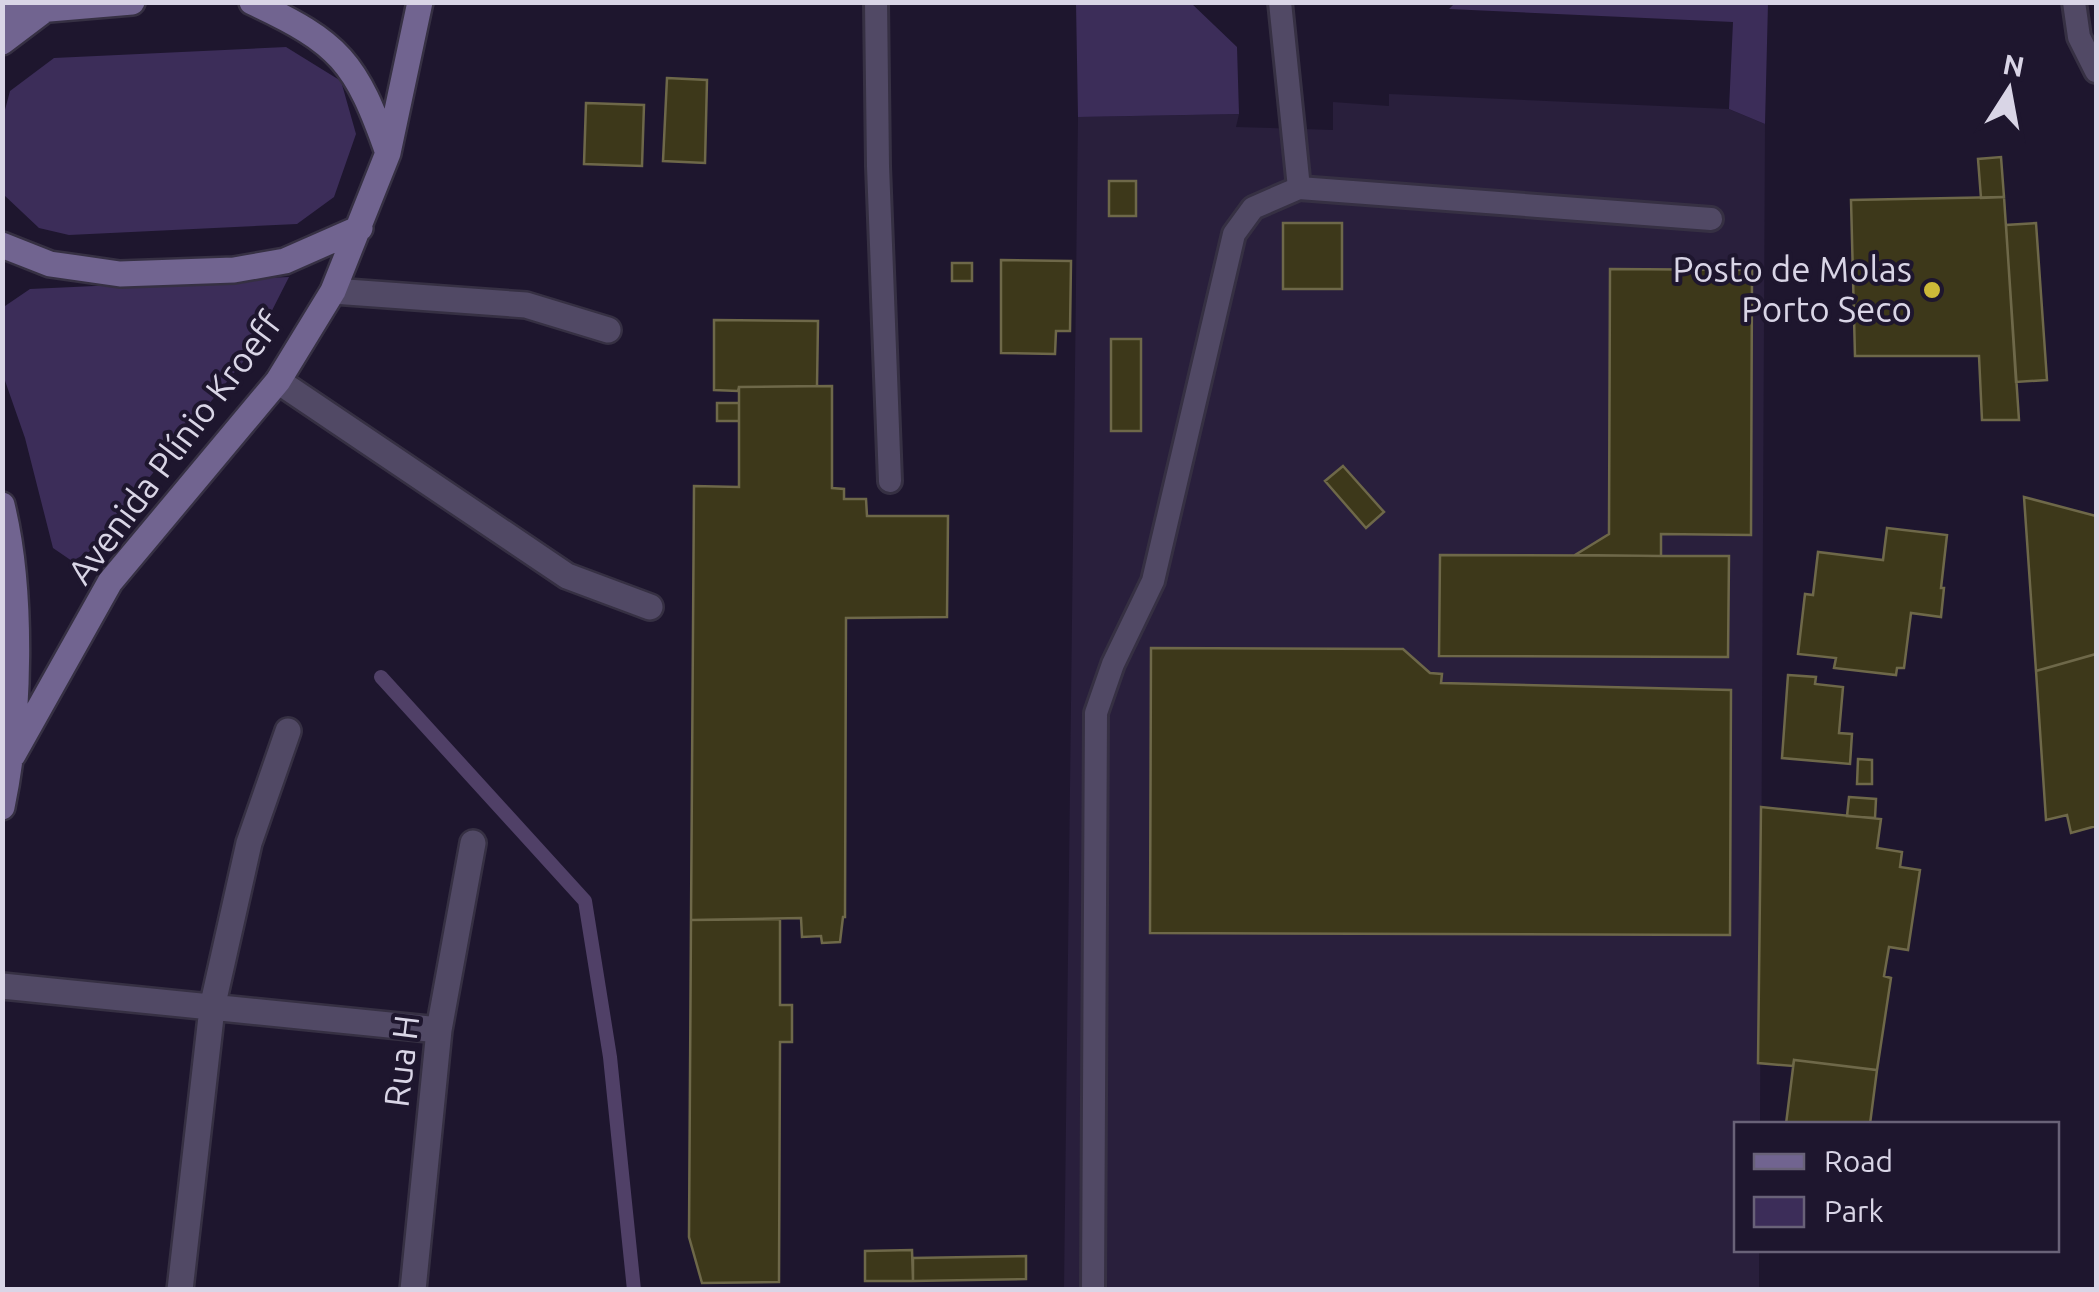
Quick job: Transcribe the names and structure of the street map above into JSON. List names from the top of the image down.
{
  "streets": {
    "main road": ["Avenida Plínio Kroeff"],
    "street": ["Rua H"]
  },
  "places": ["Posto de Molas Porto Seco"],
  "legend": ["Road", "Park"],
  "north": "top"
}
